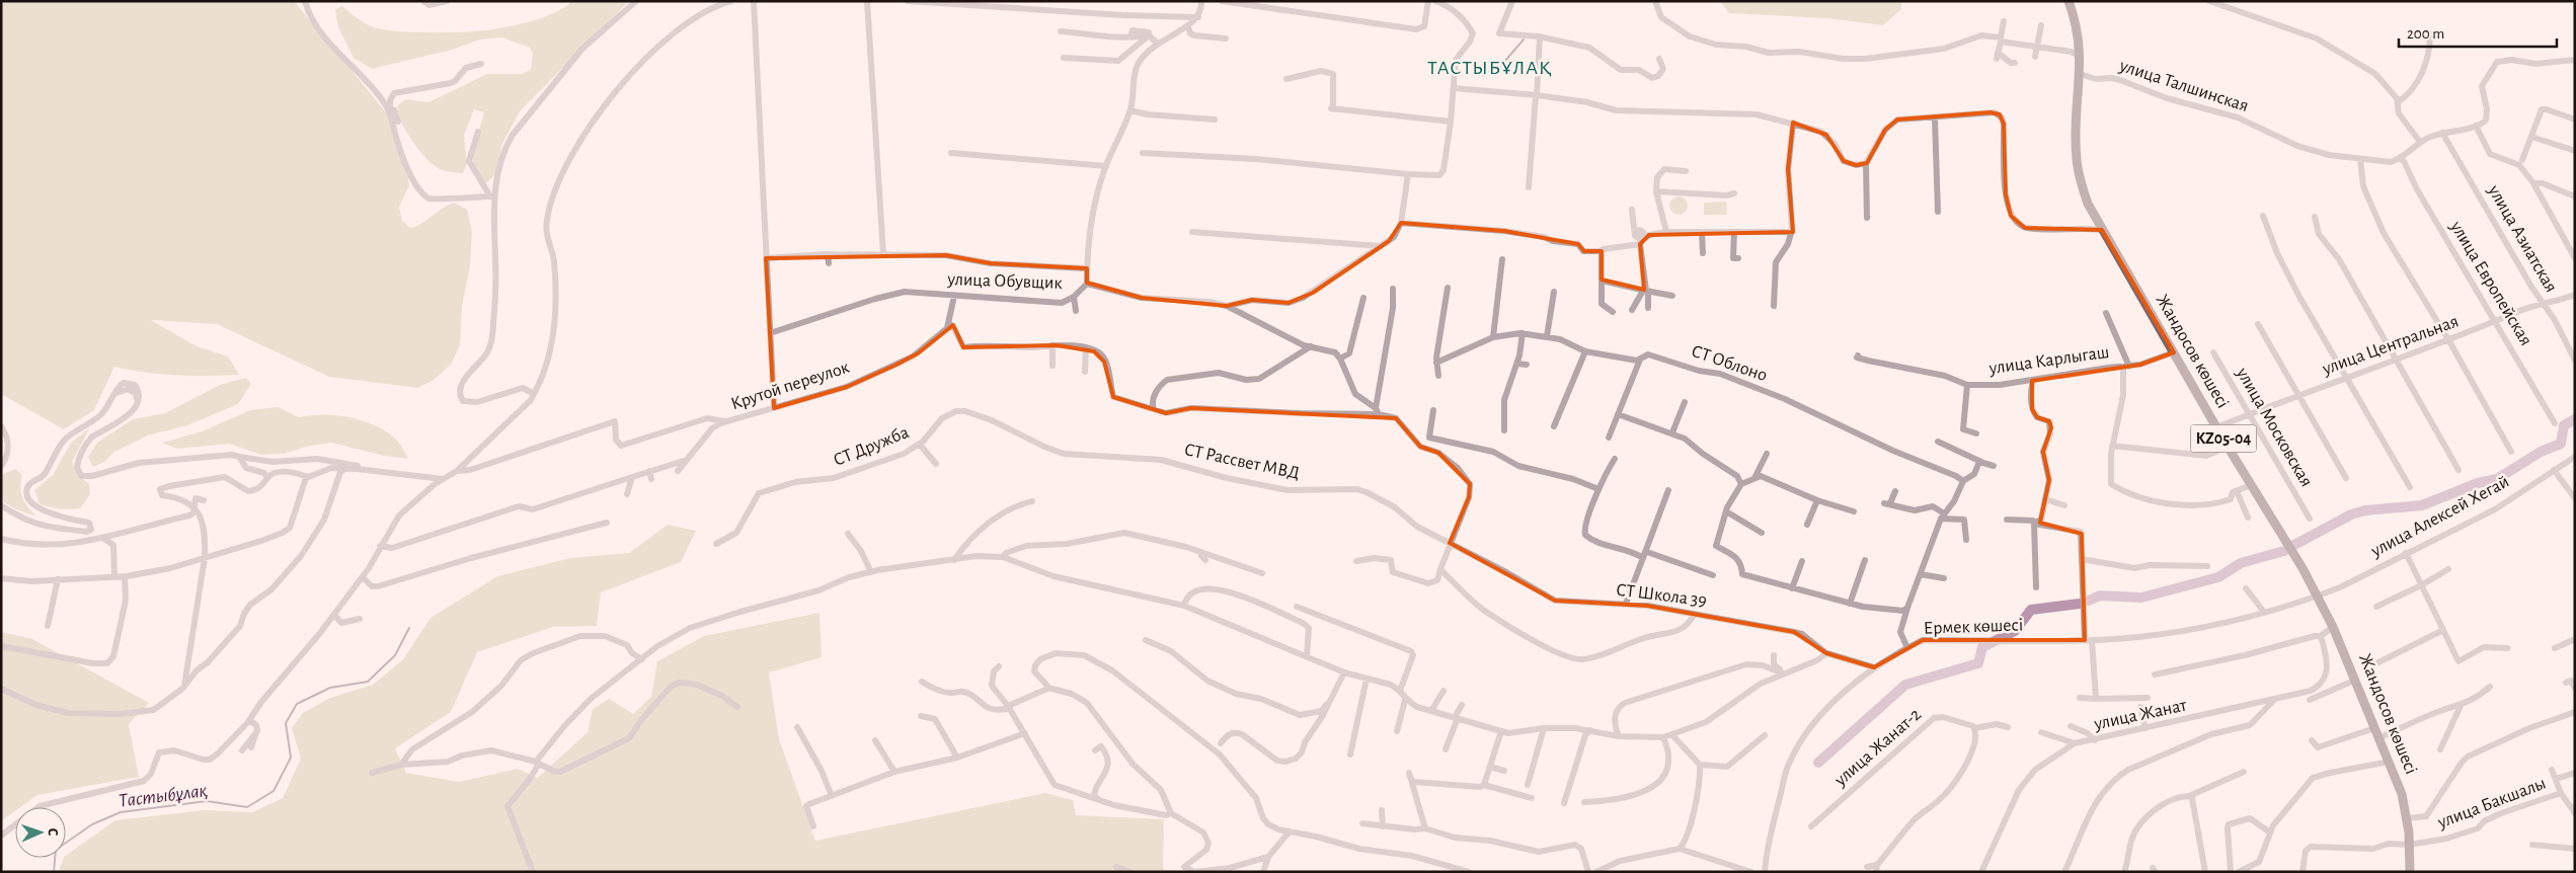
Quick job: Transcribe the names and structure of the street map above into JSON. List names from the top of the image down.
{
  "streets": {
    "main road": ["Жандосов көшесі", "KZ05-04"],
    "street": [
      "улица Талшинская",
      "улица Азиатская",
      "улица Обувщик",
      "улица Европейская",
      "улица Центральная",
      "улица Карлыгаш",
      "СТ Облоно",
      "Крутой переулок",
      "улица Московская",
      "СТ Дружба",
      "СТ Рассвет МВД",
      "улица Алексей Хегай",
      "СТ Школа 39",
      "Ермек көшесі",
      "улица Жанат",
      "улица Жанат-2",
      "улица Бакшалы"
    ]
  },
  "crossings": [
    ["улица Талшинская", "улица Европейская"],
    ["улица Талшинская", "Жандосов көшесі"],
    ["улица Азиатская", "улица Центральная"],
    ["улица Европейская", "улица Центральная"],
    ["улица Центральная", "Жандосов көшесі"],
    ["улица Центральная", "улица Московская"],
    ["Жандосов көшесі", "улица Карлыгаш"],
    ["Жандосов көшесі", "улица Алексей Хегай"],
    ["Жандосов көшесі", "Ермек көшесі"],
    ["Жандосов көшесі", "улица Бакшалы"],
    ["СТ Дружба", "СТ Рассвет МВД"],
    ["СТ Рассвет МВД", "СТ Школа 39"],
    ["улица Алексей Хегай", "Ермек көшесі"],
    ["СТ Школа 39", "Ермек көшесі"]
  ],
  "districts": ["ТАСТЫБҰЛАҚ"],
  "water": ["Тастыбұлақ"],
  "scale_bar": "200 m",
  "north": "right"
}
